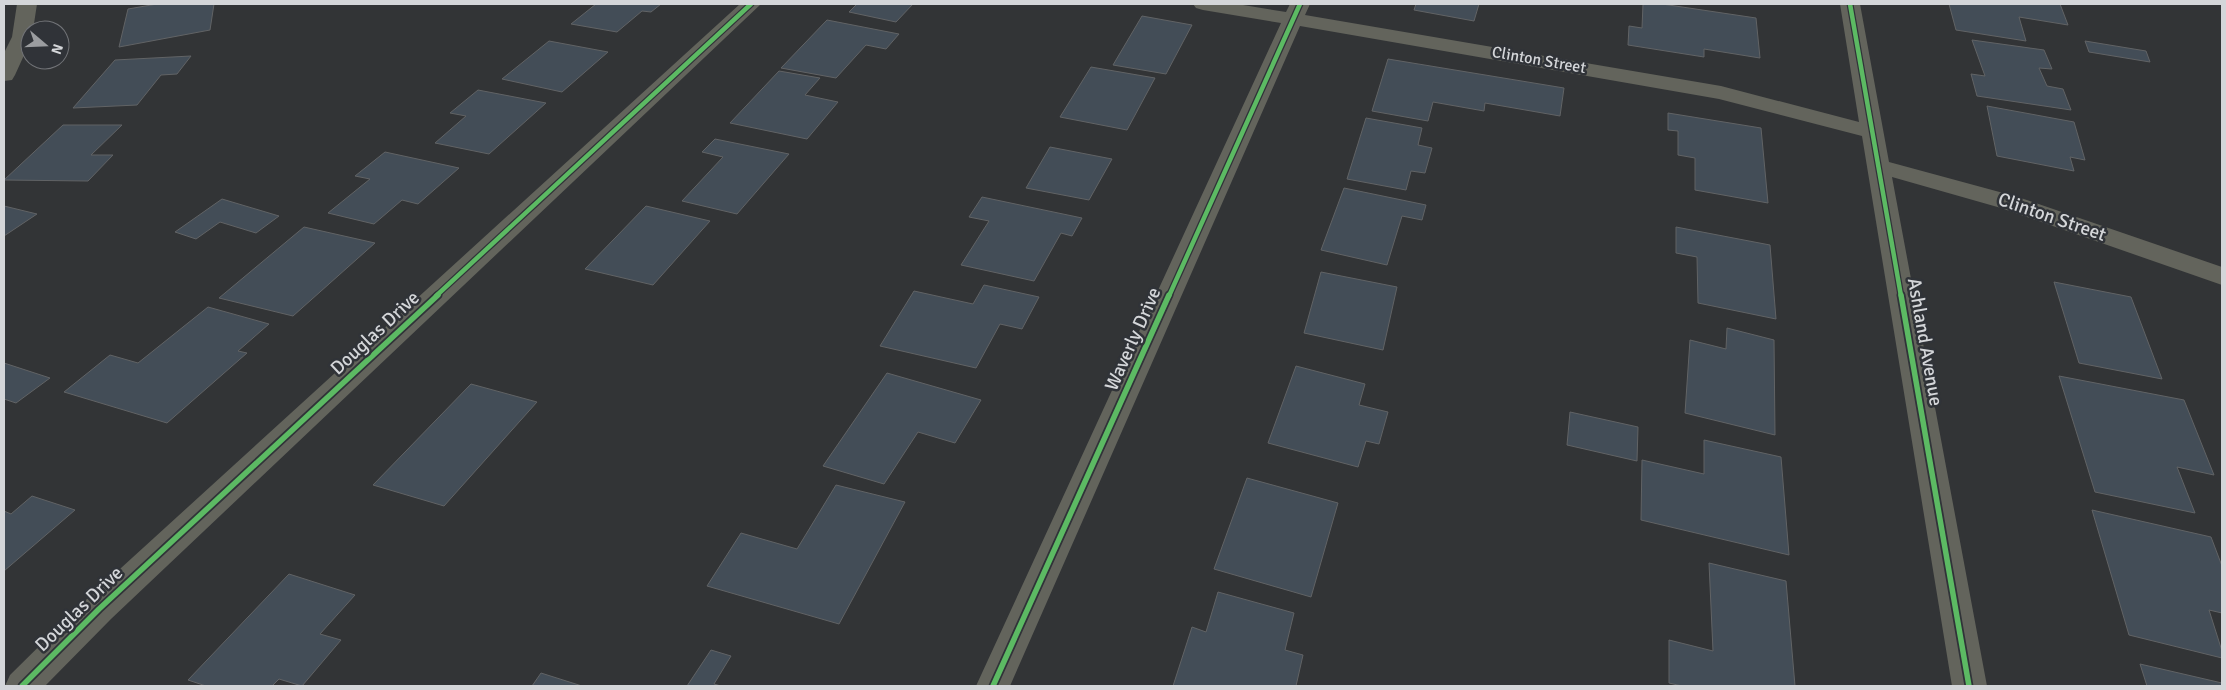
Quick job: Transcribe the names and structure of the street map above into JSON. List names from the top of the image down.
{
  "streets": {
    "street": [
      "Clinton Street",
      "Douglas Drive",
      "Waverly Drive",
      "Ashland Avenue"
    ]
  },
  "crossings": [
    ["Clinton Street", "Waverly Drive"],
    ["Clinton Street", "Ashland Avenue"]
  ],
  "north": "right"
}
